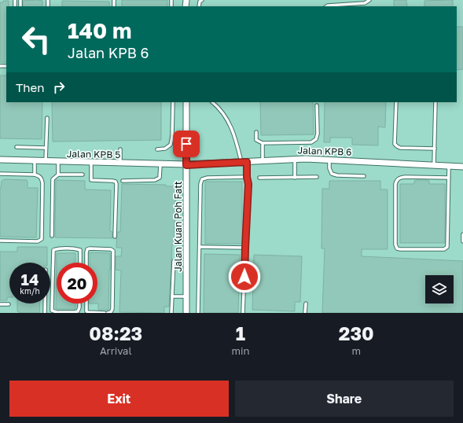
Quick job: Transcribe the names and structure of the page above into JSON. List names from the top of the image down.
{
  "streets": {
    "street": ["Jalan KPB 6", "Jalan KPB 5", "Jalan Kuan Poh Fatt"]
  },
  "crossings": [
    ["Jalan KPB 6", "Jalan KPB 5"],
    ["Jalan KPB 6", "Jalan Kuan Poh Fatt"],
    ["Jalan KPB 5", "Jalan Kuan Poh Fatt"]
  ],
  "page": {
    "turn": ["140 m", "Jalan KPB 6"],
    "then": "Then",
    "speed": "14 km/h",
    "limit": "20",
    "eta": [
      "08:23",
      "Arrival",
      "1",
      "min",
      "230",
      "m"
    ],
    "buttons": ["Exit", "Share"]
  }
}
